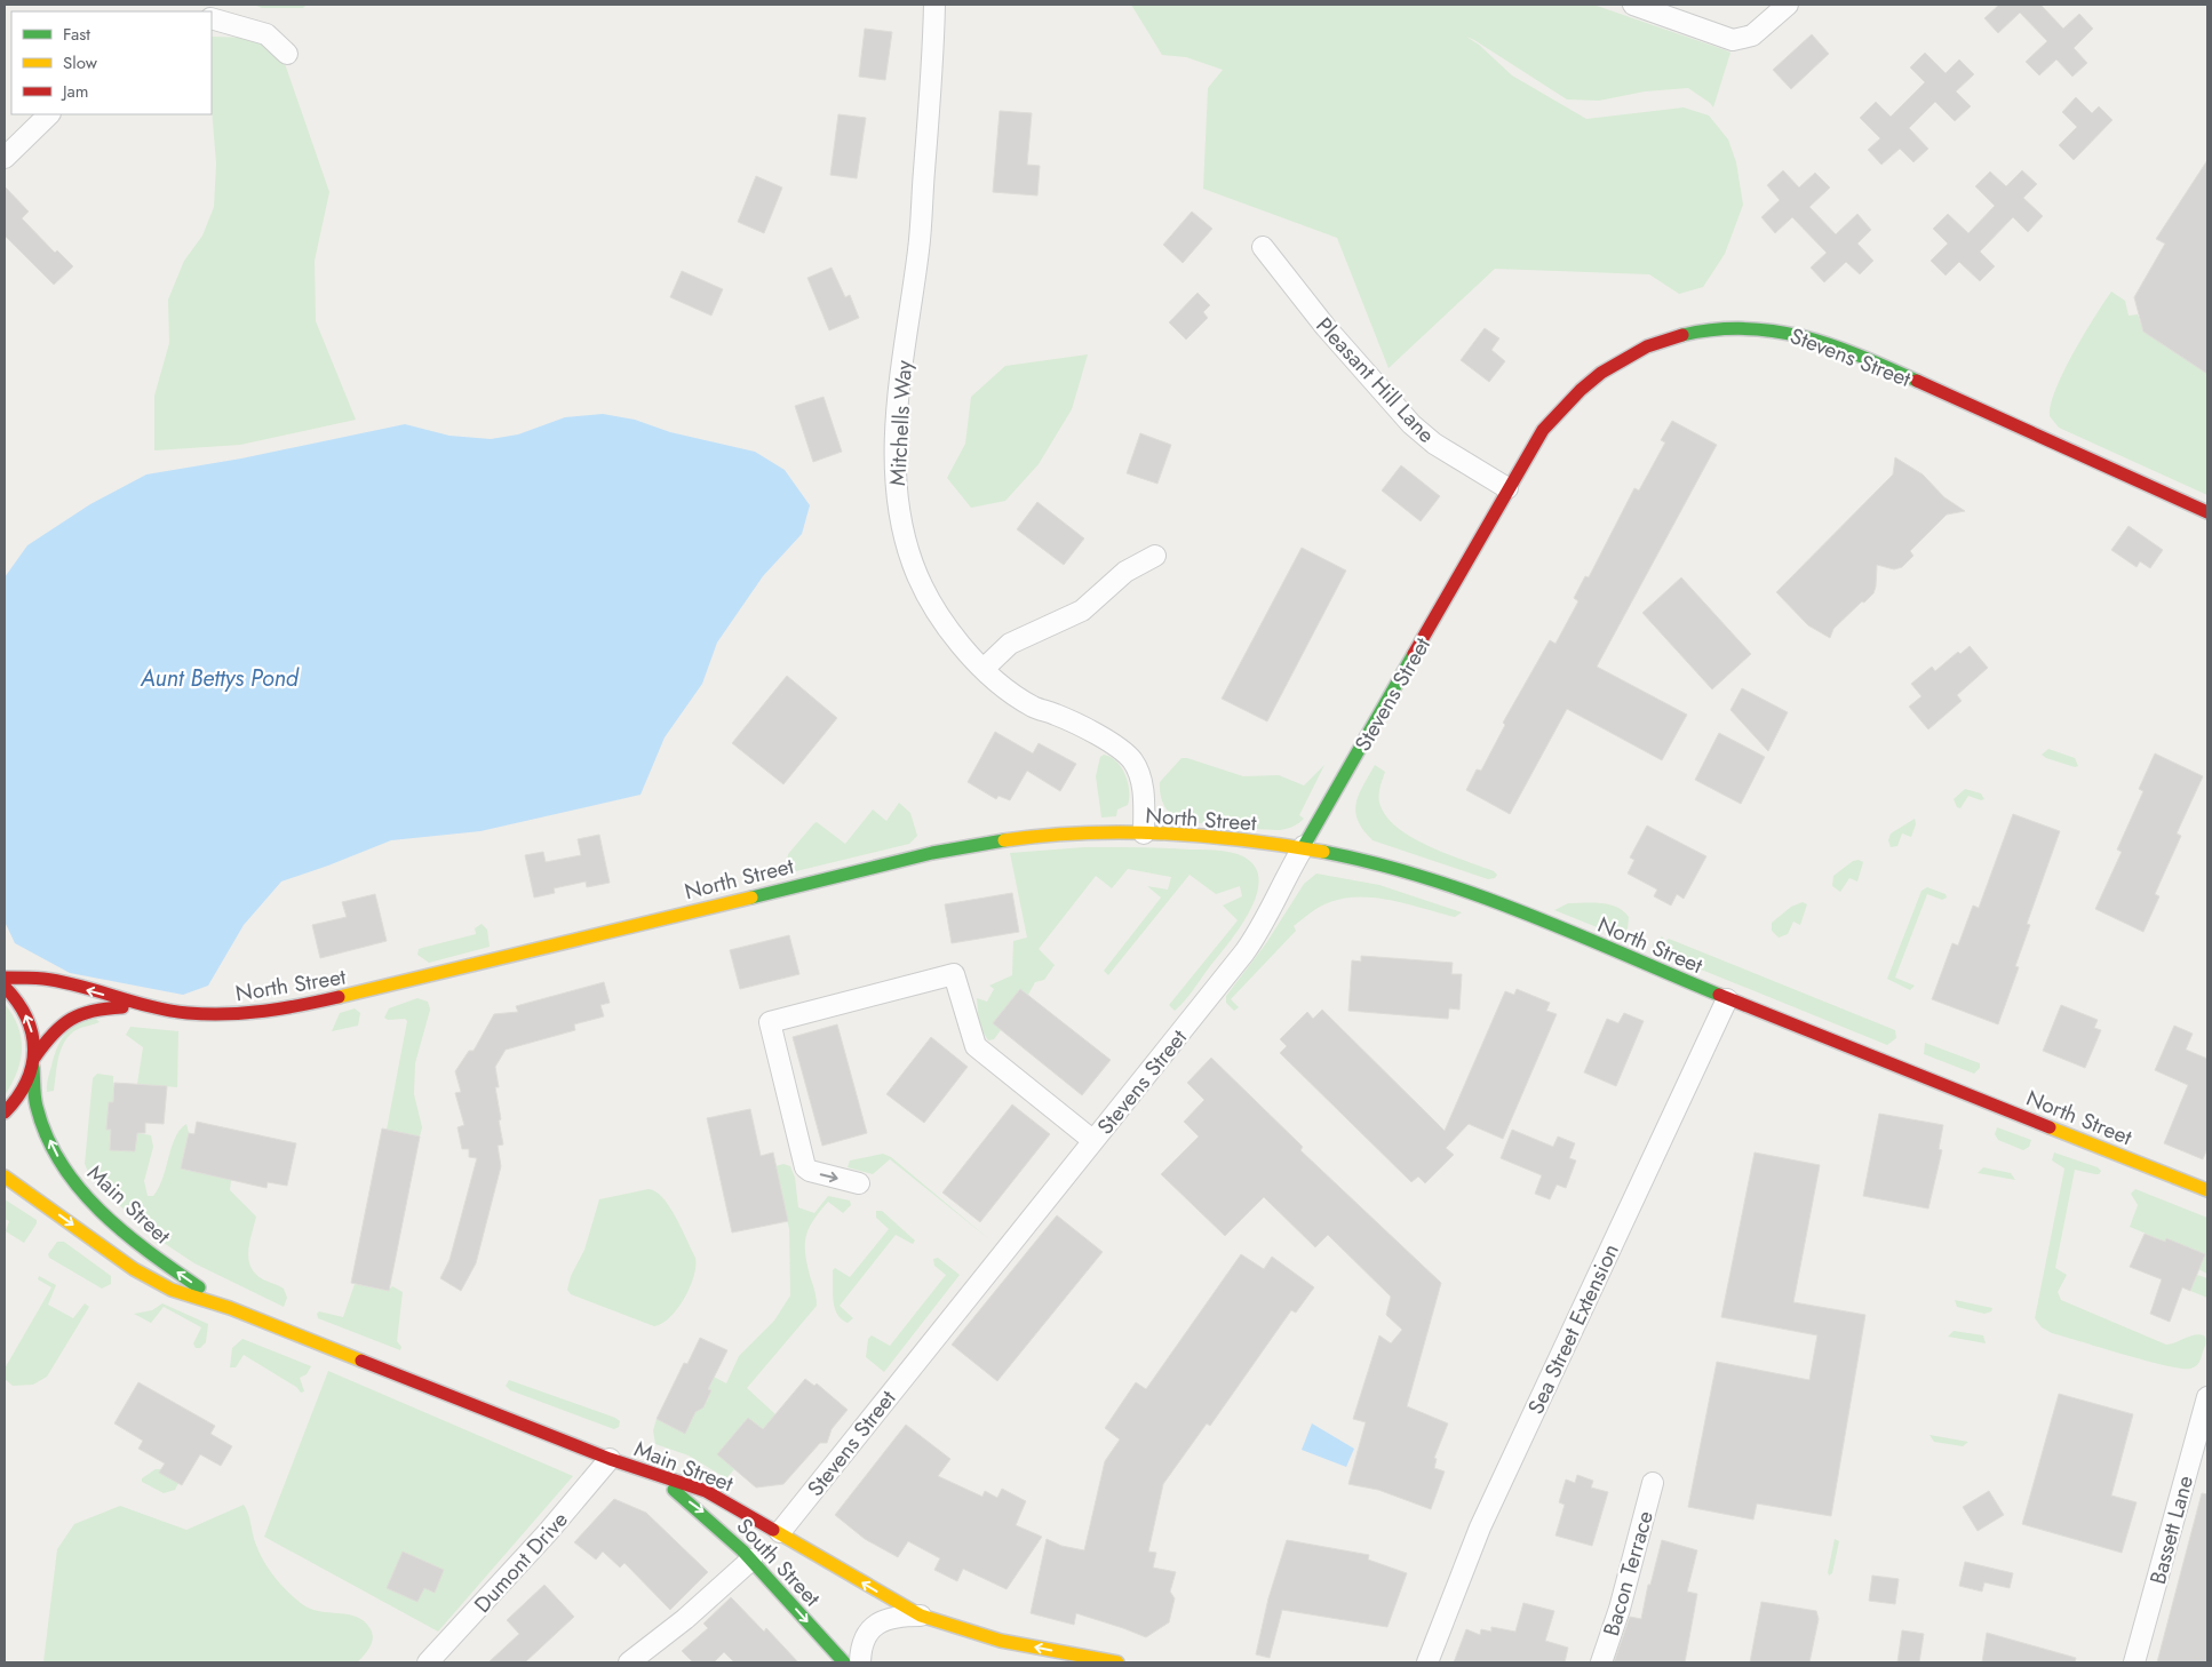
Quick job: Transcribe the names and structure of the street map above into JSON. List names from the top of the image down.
{
  "streets": {
    "street": [
      "Stevens Street",
      "Pleasant Hill Lane",
      "Mitchells Way",
      "North Street",
      "Main Street",
      "Sea Street Extension",
      "Bassett Lane",
      "Dumont Drive",
      "South Street",
      "Bacon Terrace"
    ]
  },
  "crossings": [
    ["Stevens Street", "Pleasant Hill Lane"],
    ["Stevens Street", "North Street"],
    ["Stevens Street", "Main Street"],
    ["Mitchells Way", "North Street"],
    ["North Street", "Main Street"],
    ["North Street", "Sea Street Extension"],
    ["Main Street", "Dumont Drive"],
    ["Main Street", "South Street"]
  ],
  "one_way": ["South Street"],
  "water": ["Aunt Bettys Pond"],
  "legend": ["Fast", "Slow", "Jam"]
}
